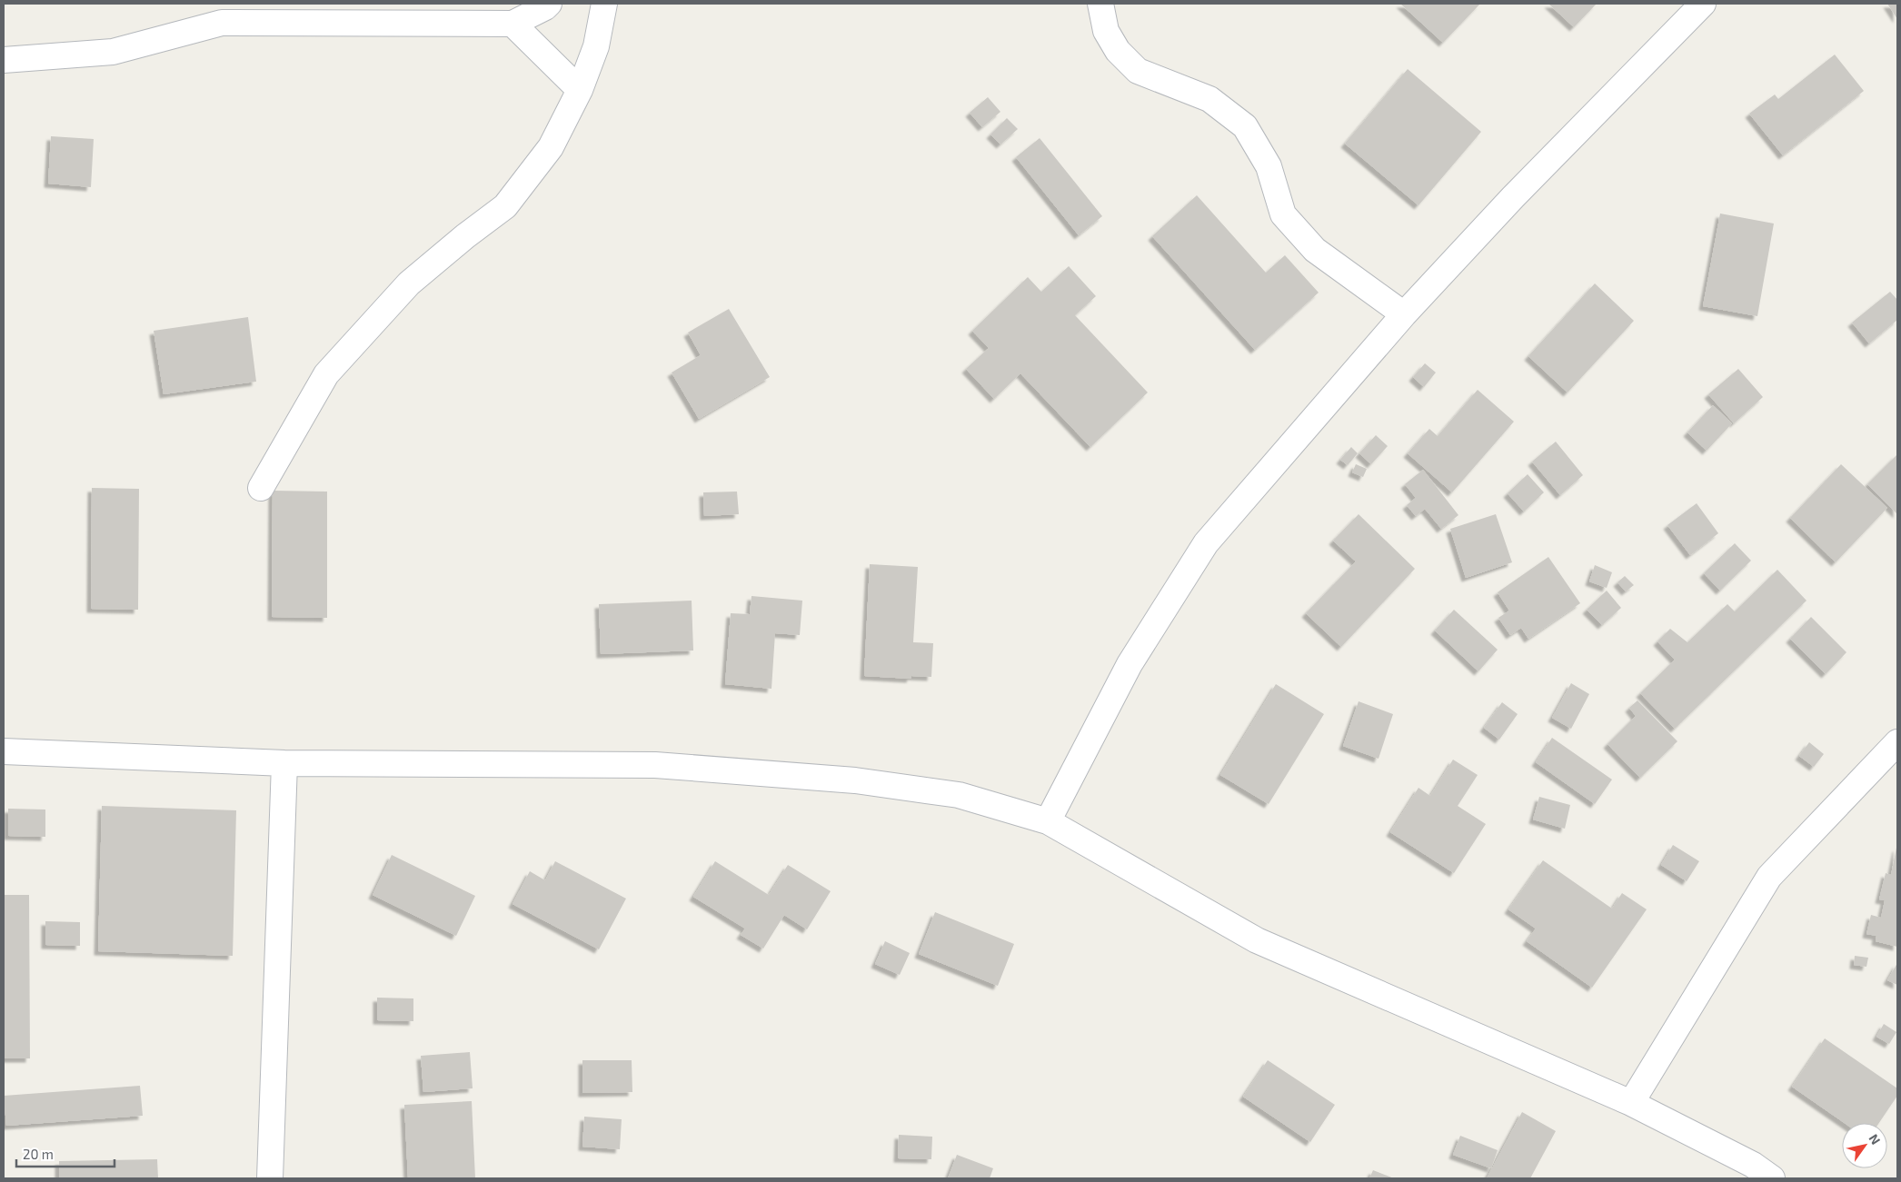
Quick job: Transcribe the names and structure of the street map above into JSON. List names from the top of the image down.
{
  "scale_bar": "20 m",
  "north": "top right"
}
